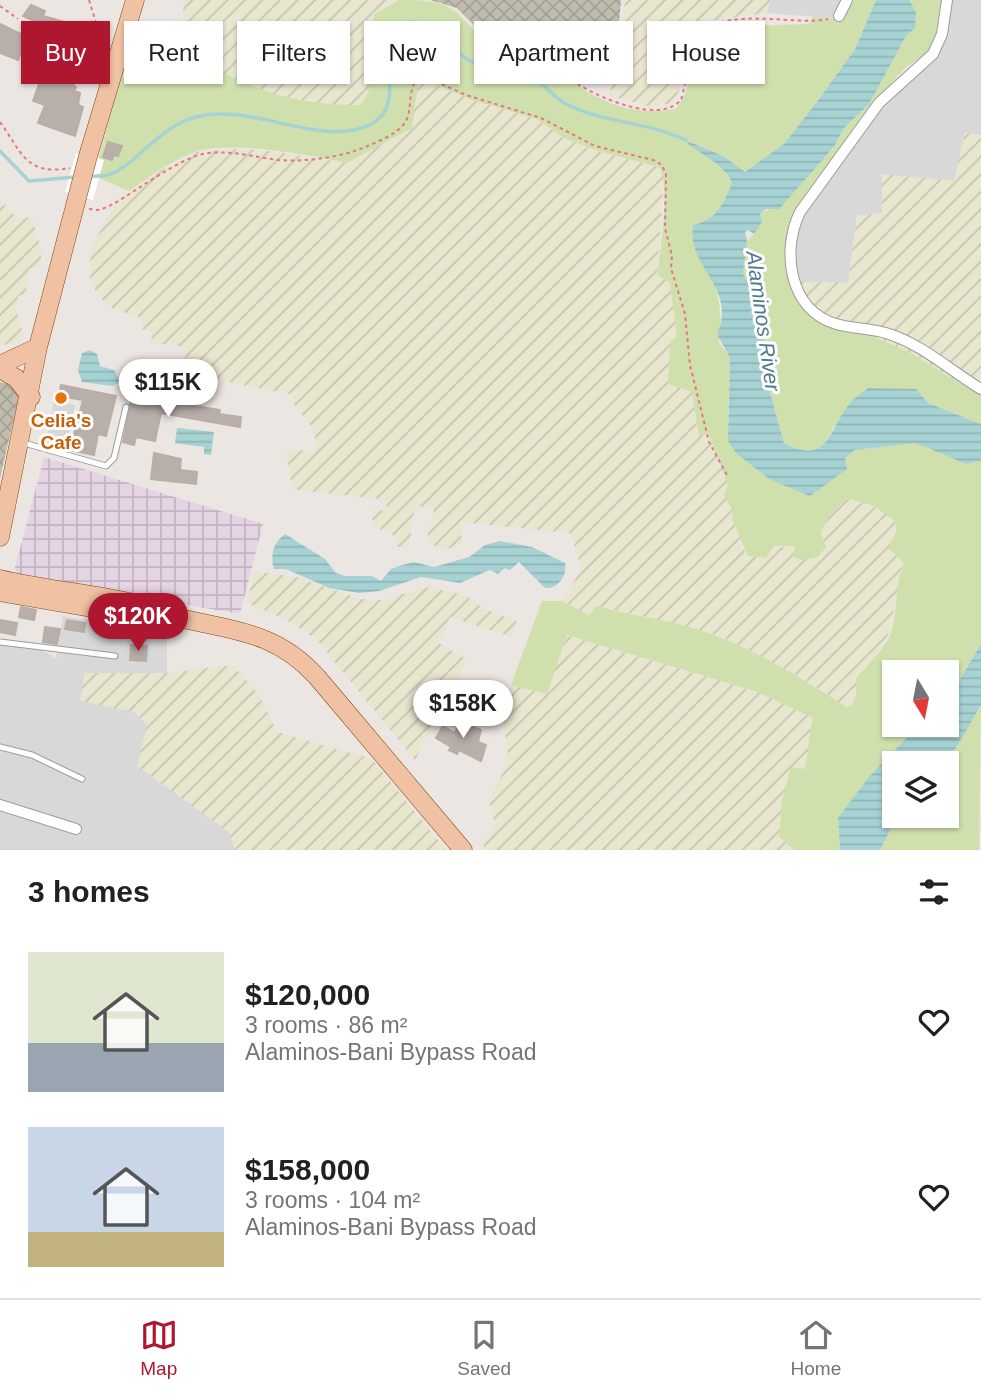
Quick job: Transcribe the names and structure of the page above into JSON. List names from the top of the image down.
{
  "water": ["Alaminos River"],
  "places": ["Celia's Cafe"],
  "north": "bottom",
  "page": {
    "chip": [
      "Buy",
      "Rent",
      "Filters",
      "New",
      "Apartment",
      "House"
    ],
    "price": ["$115K", "$120K", "$158K"],
    "heading": "3 homes",
    "list": [
      {
        "name": "$120,000",
        "note": "3 rooms · 86 m² · Alaminos-Bani Bypass Road"
      },
      {
        "name": "$158,000",
        "note": "3 rooms · 104 m² · Alaminos-Bani Bypass Road"
      }
    ],
    "tabs": ["Map", "Saved", "Home"]
  }
}
